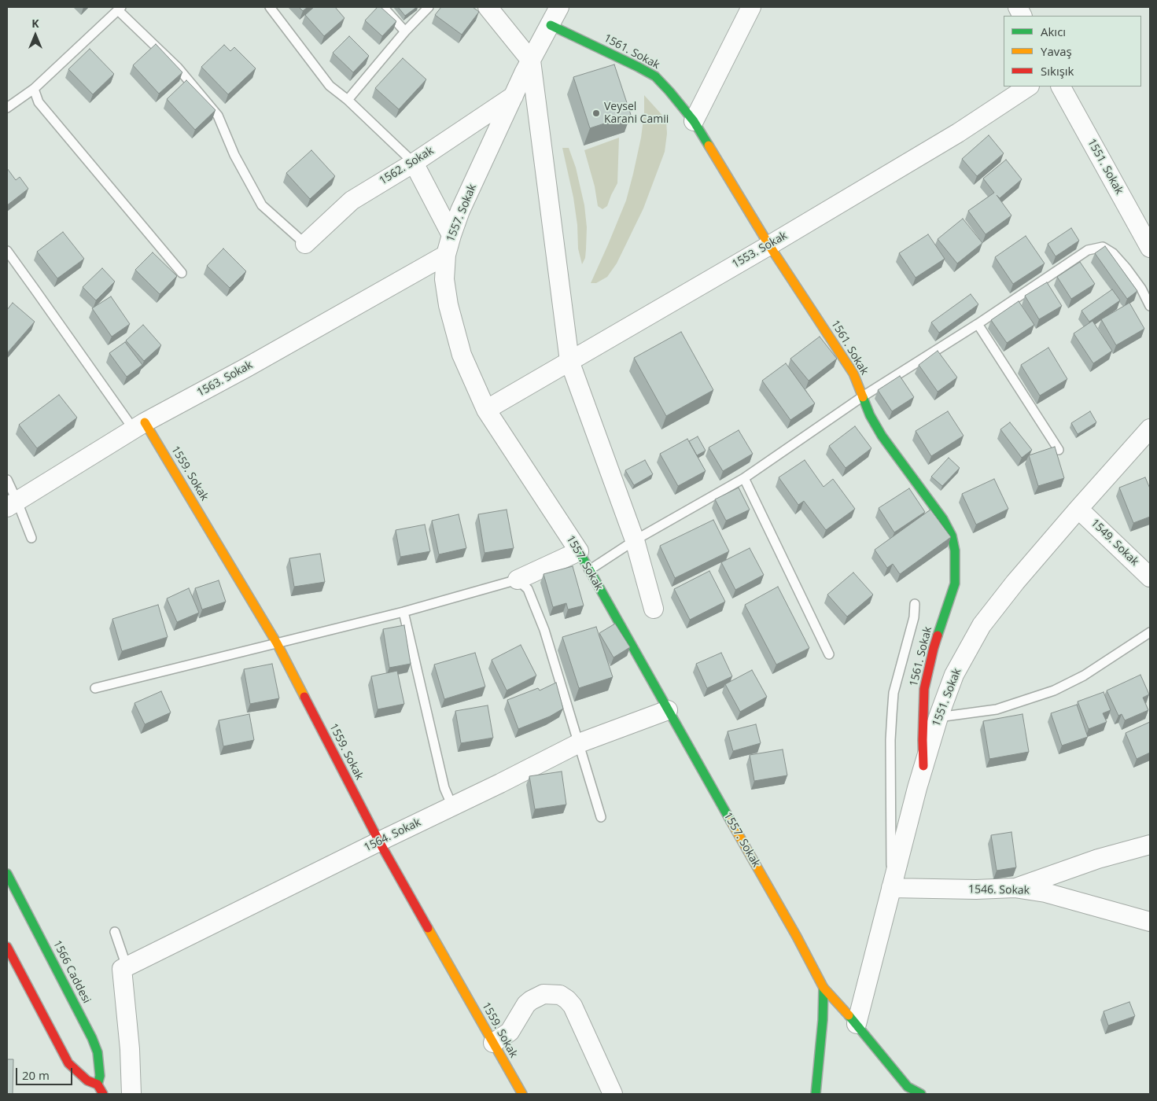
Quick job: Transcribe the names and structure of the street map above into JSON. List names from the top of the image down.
{
  "streets": {
    "street": [
      "1561. Sokak",
      "1562. Sokak",
      "1551. Sokak",
      "1557. Sokak",
      "1553. Sokak",
      "1563. Sokak",
      "1559. Sokak",
      "1549. Sokak",
      "1564. Sokak",
      "1546. Sokak",
      "1566 Caddesi"
    ]
  },
  "crossings": [
    ["1561. Sokak", "1551. Sokak"],
    ["1561. Sokak", "1557. Sokak"],
    ["1561. Sokak", "1553. Sokak"],
    ["1562. Sokak", "1557. Sokak"],
    ["1551. Sokak", "1557. Sokak"],
    ["1551. Sokak", "1549. Sokak"],
    ["1551. Sokak", "1546. Sokak"],
    ["1557. Sokak", "1553. Sokak"],
    ["1557. Sokak", "1563. Sokak"],
    ["1557. Sokak", "1564. Sokak"],
    ["1563. Sokak", "1559. Sokak"],
    ["1559. Sokak", "1564. Sokak"]
  ],
  "places": ["Veysel Karani Camii"],
  "legend": ["Akıcı", "Yavaş", "Sıkışık"],
  "scale_bar": "20 m",
  "north": "top"
}
